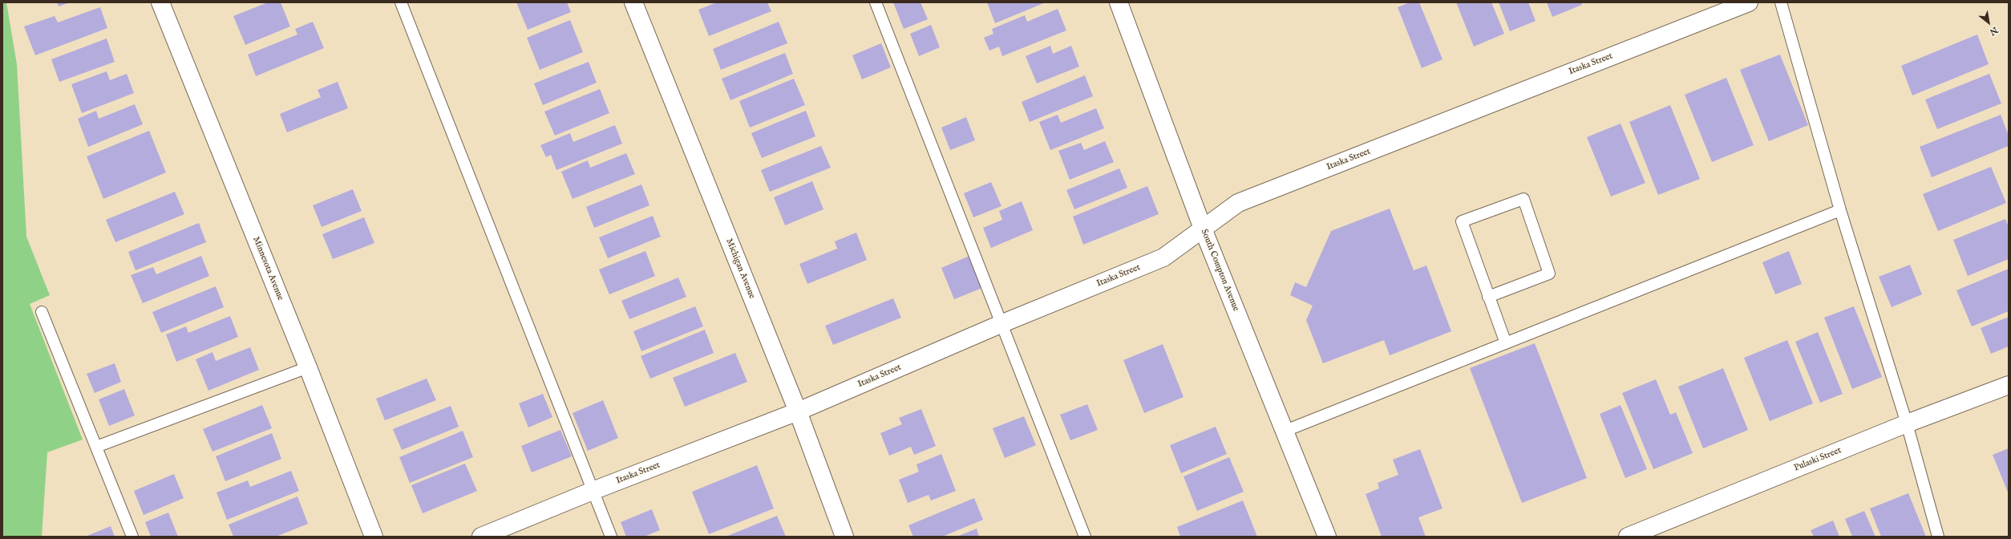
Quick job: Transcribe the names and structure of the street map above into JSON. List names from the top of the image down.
{
  "streets": {
    "street": [
      "Itaska Street",
      "Minnesota Avenue",
      "Michigan Avenue",
      "South Compton Avenue",
      "Pulaski Street"
    ]
  },
  "crossings": [
    ["Itaska Street", "Michigan Avenue"],
    ["Itaska Street", "South Compton Avenue"]
  ],
  "north": "bottom right"
}
